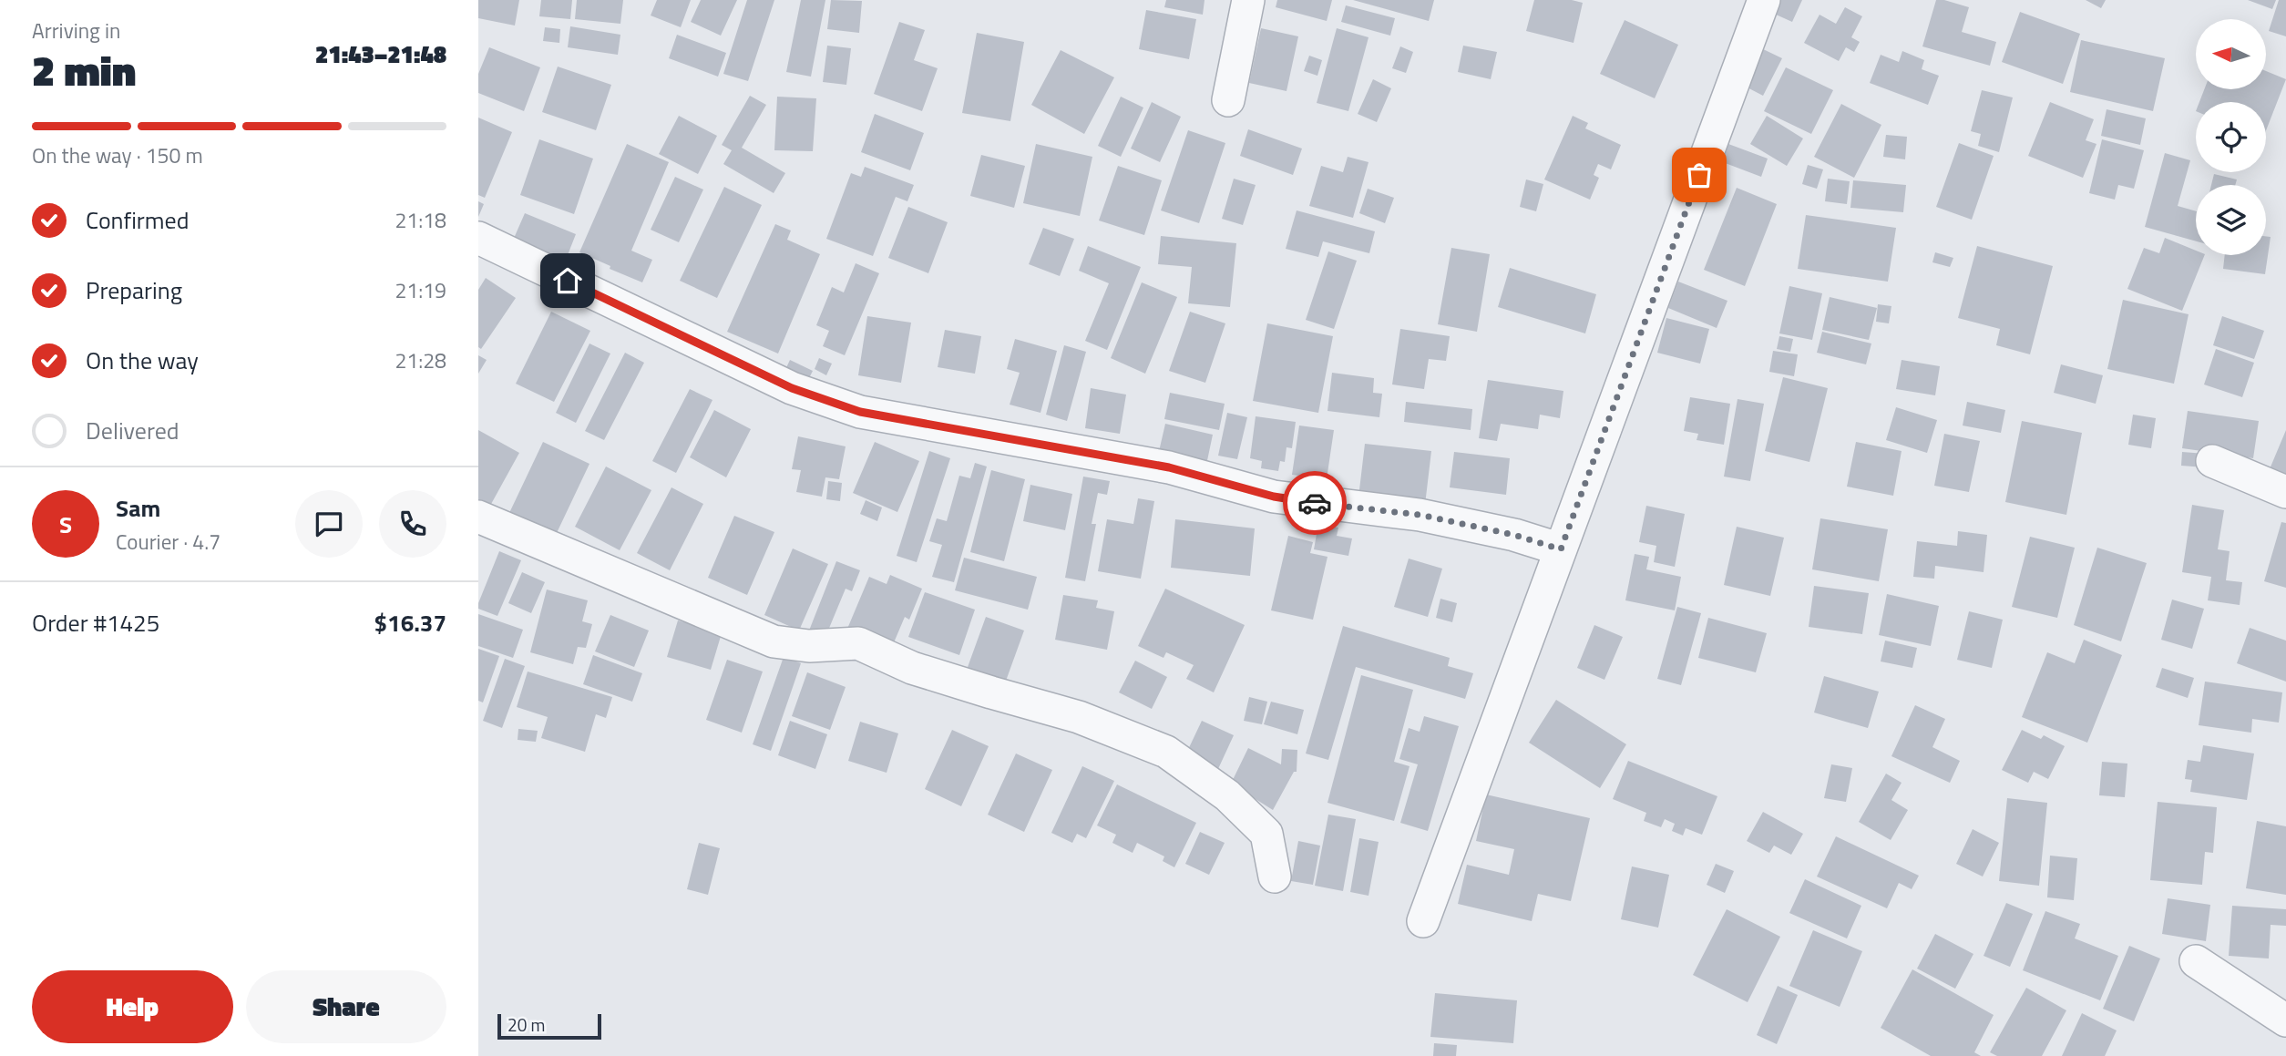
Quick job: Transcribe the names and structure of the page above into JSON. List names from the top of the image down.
{
  "scale_bar": "20 m",
  "north": "left",
  "page": {
    "heading": ["2 min", "Arriving in", "21:43–21:48"],
    "panel": [
      "Sam",
      "Courier · 4.7",
      "Order #1425",
      "$16.37"
    ],
    "bar": "On the way · 150 m",
    "list": [
      ["Confirmed", "21:18"],
      ["Preparing", "21:19"],
      ["On the way", "21:28"],
      "Delivered"
    ],
    "round": "S",
    "buttons": ["Help", "Share"],
    "scale": "20 m"
  }
}
